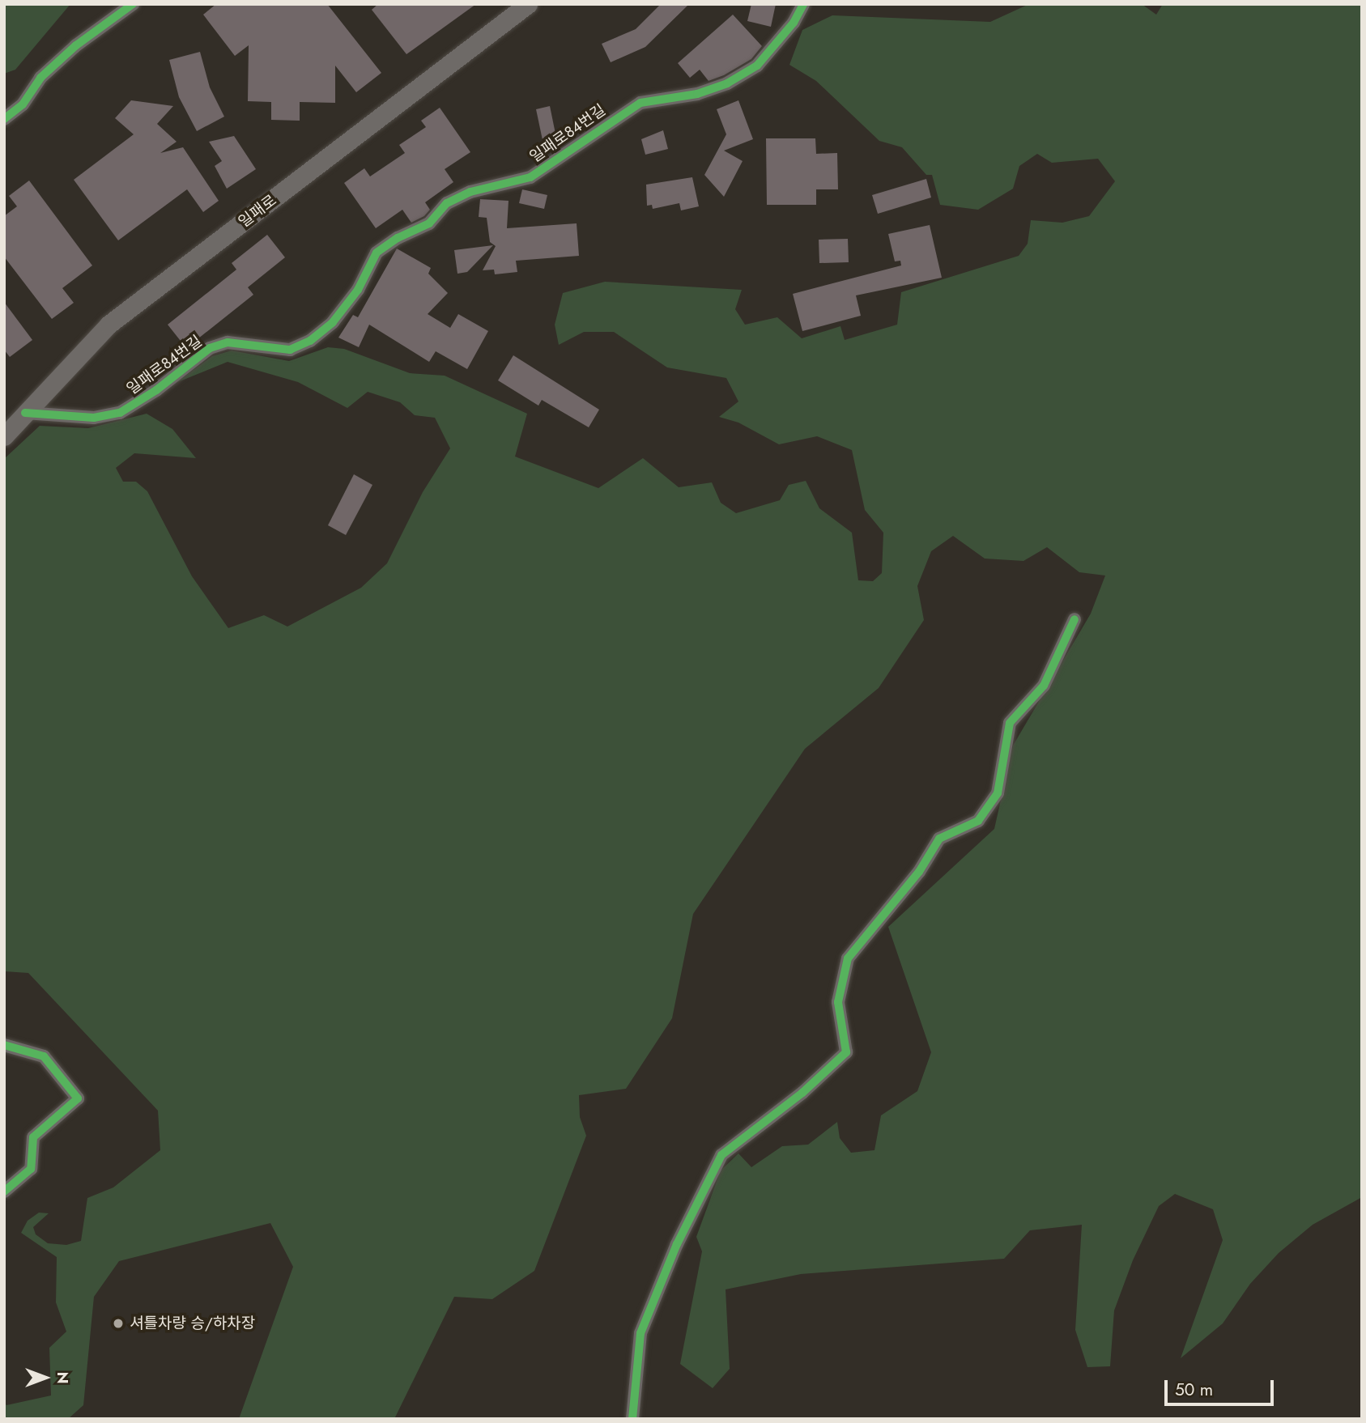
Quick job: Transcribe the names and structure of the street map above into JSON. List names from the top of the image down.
{
  "streets": {
    "street": ["일패로84번길", "일패로"]
  },
  "crossings": [
    ["일패로84번길", "일패로"]
  ],
  "places": ["셔틀차량 승/하차장"],
  "scale_bar": "50 m",
  "north": "right"
}
